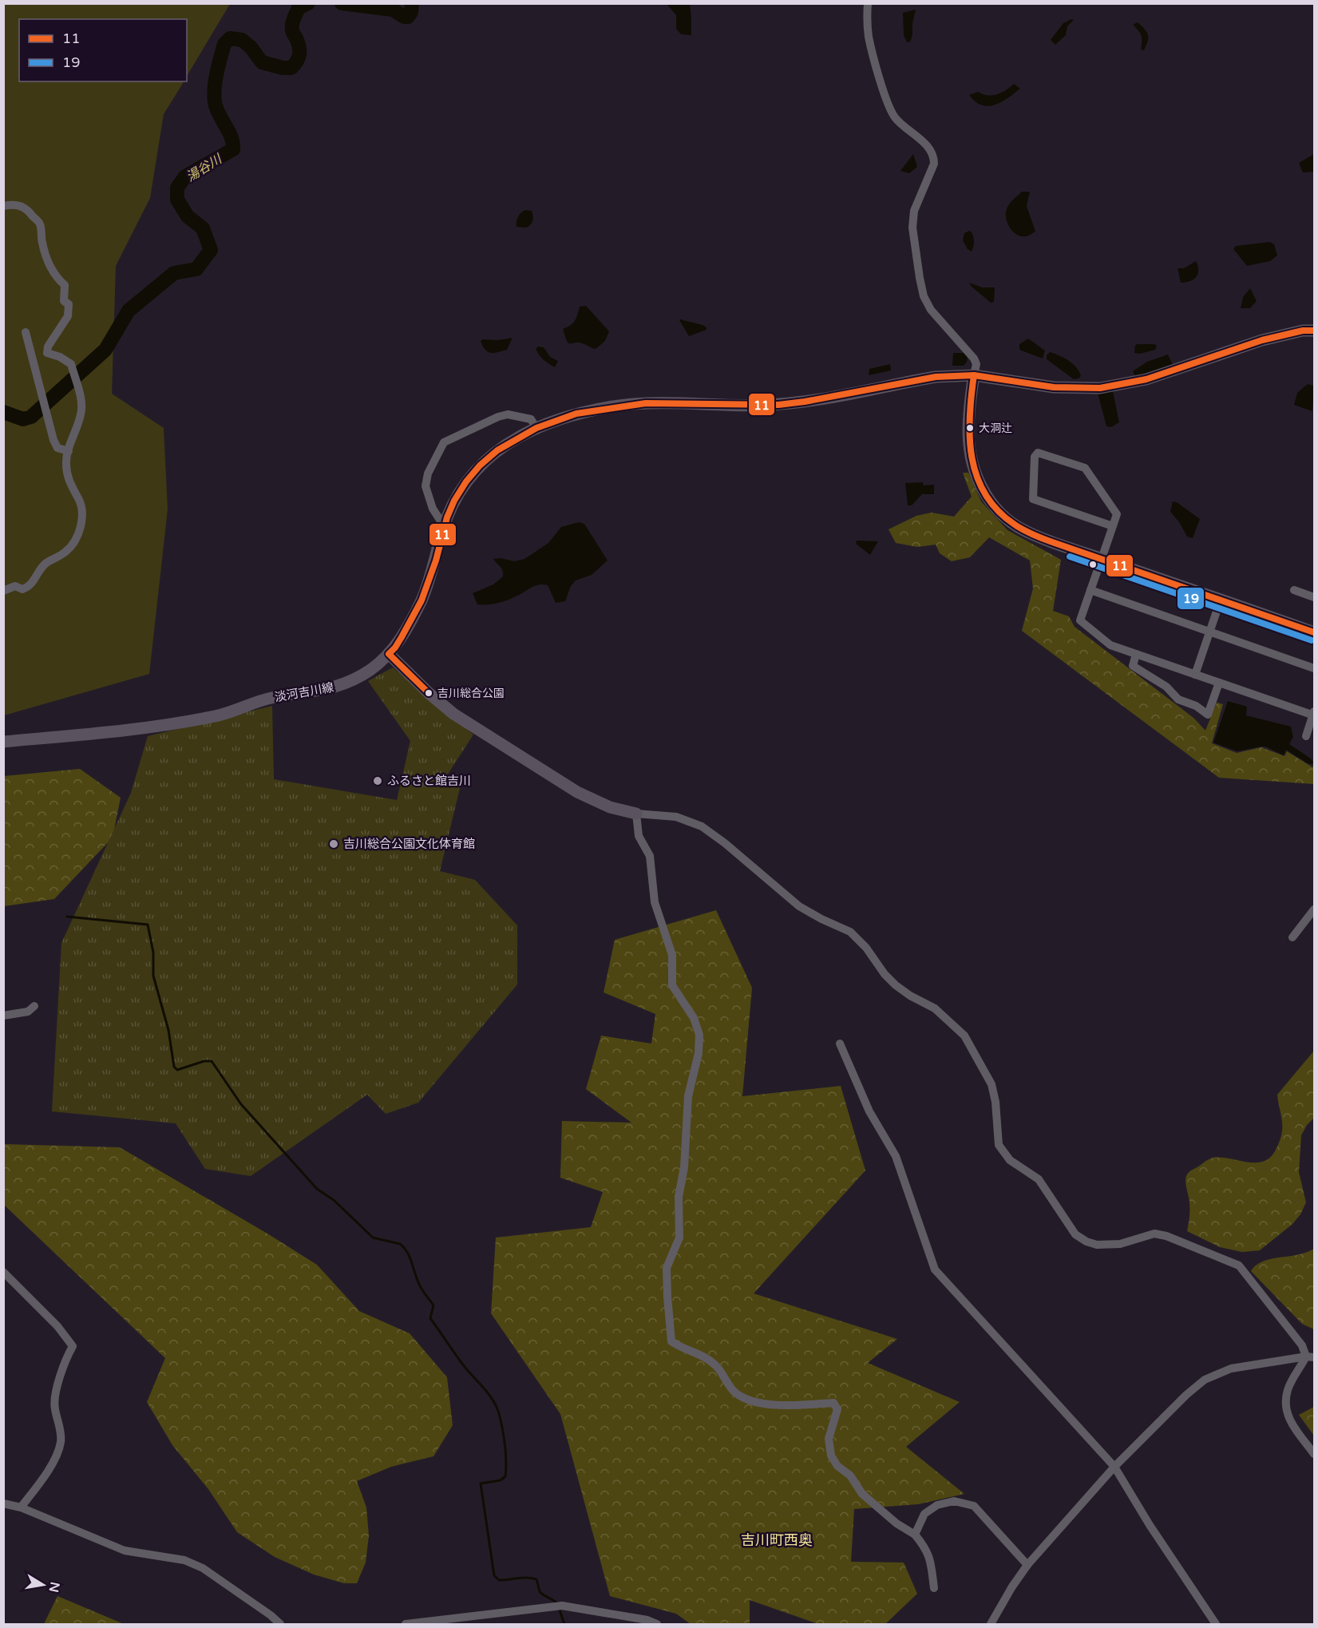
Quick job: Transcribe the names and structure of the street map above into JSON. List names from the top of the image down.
{
  "streets": {
    "main road": ["淡河吉川線"]
  },
  "districts": ["吉川町西奥"],
  "water": ["湯谷川"],
  "places": [
    "大洞辻",
    "吉川総合公園",
    "ふるさと館吉川",
    "吉川総合公園文化体育館"
  ],
  "lines": ["transit line 11", "transit line 19"],
  "legend": ["11", "19"],
  "north": "right"
}
